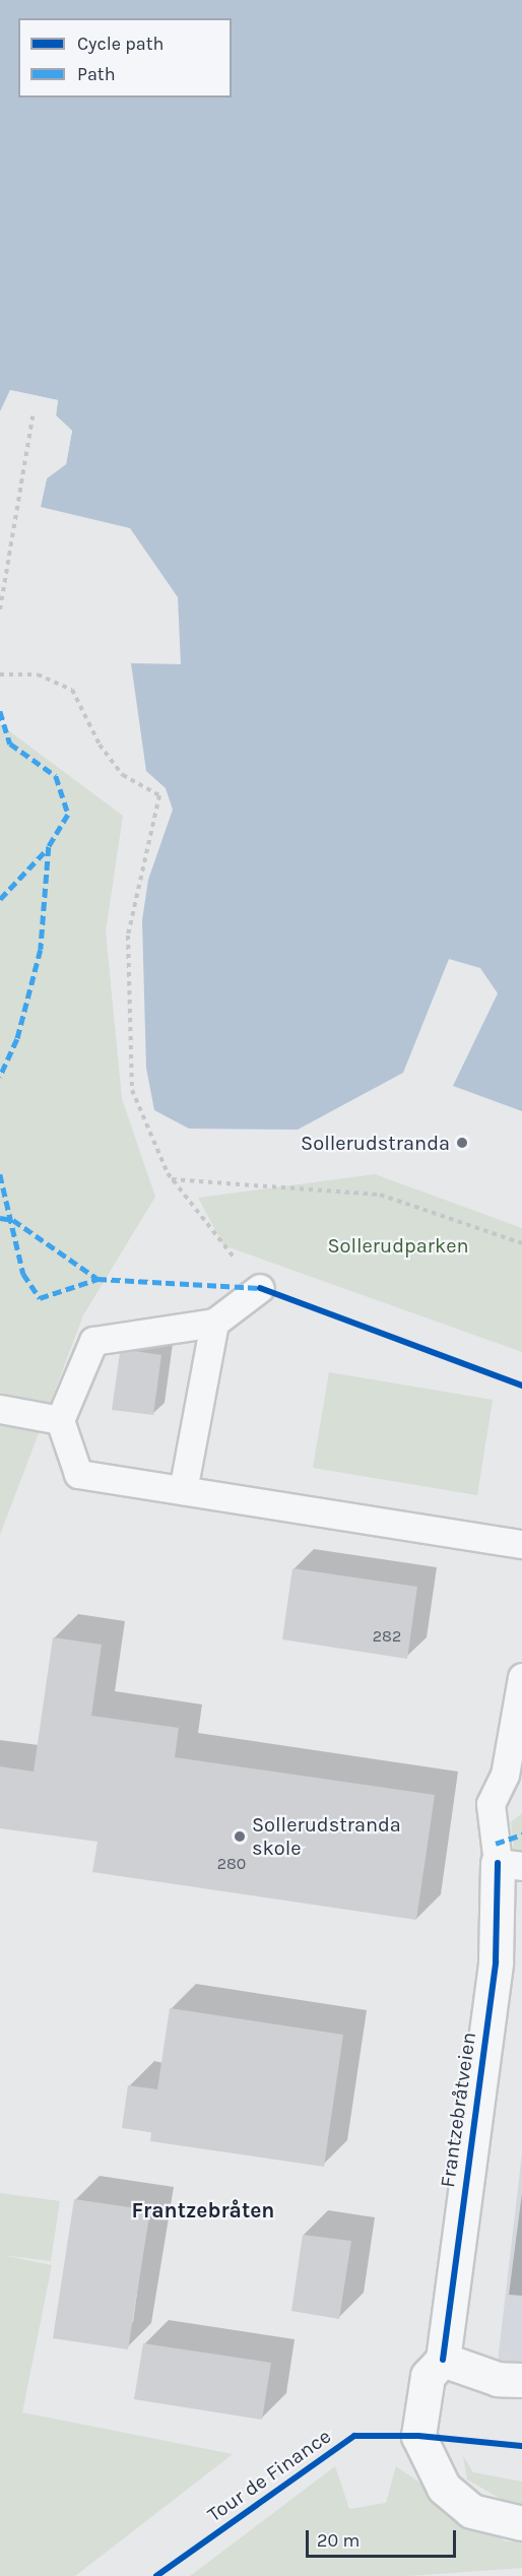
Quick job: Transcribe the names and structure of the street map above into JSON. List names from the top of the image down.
{
  "streets": {
    "street": ["Frantzebråtveien"],
    "cycle path": ["Tour de Finance"]
  },
  "districts": ["Frantzebråten"],
  "parks": ["Sollerudparken"],
  "places": ["Sollerudstranda", "Sollerudstranda skole"],
  "house_numbers": ["282", "280"],
  "legend": ["Cycle path", "Path"],
  "scale_bar": "20 m"
}
